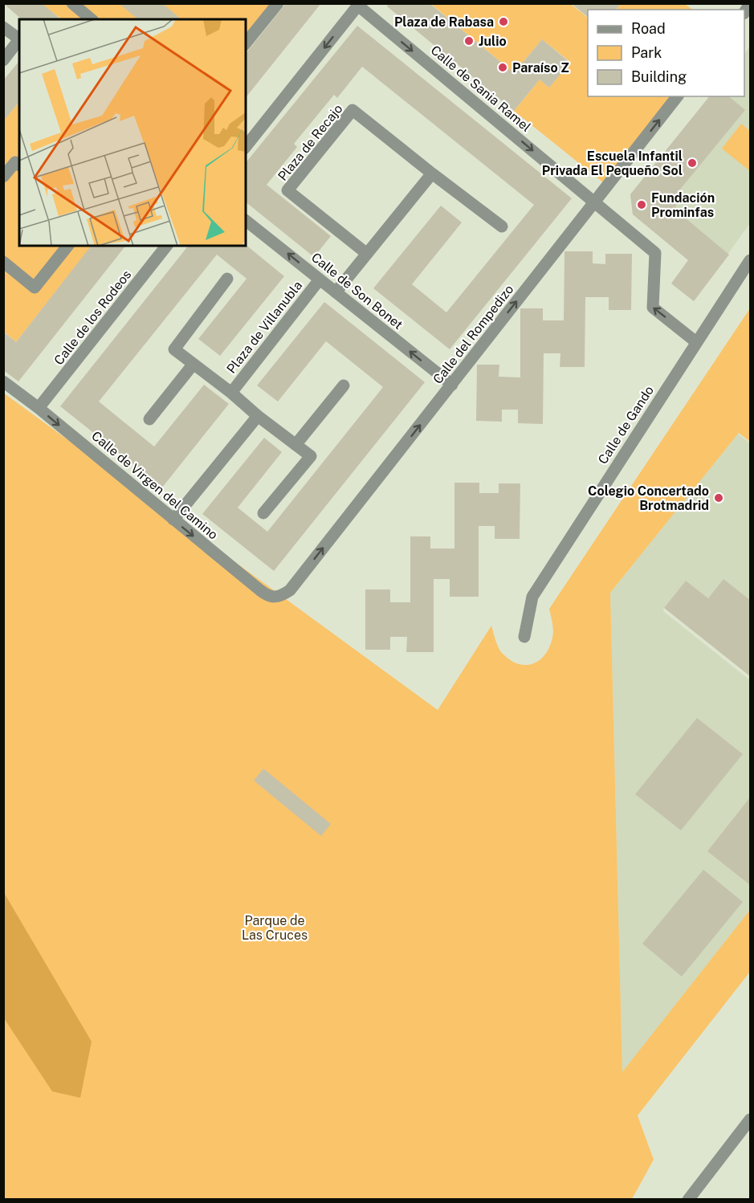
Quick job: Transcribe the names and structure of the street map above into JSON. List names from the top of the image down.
{
  "streets": {
    "street": [
      "Calle de Sania Ramel",
      "Plaza de Recajo",
      "Calle de Son Bonet",
      "Calle de los Rodeos",
      "Plaza de Villanubla",
      "Calle del Rompedizo",
      "Calle de Gando",
      "Calle de Virgen del Camino"
    ]
  },
  "crossings": [
    ["Calle de Sania Ramel", "Calle del Rompedizo"],
    ["Calle de Sania Ramel", "Calle de Gando"],
    ["Calle de Son Bonet", "Plaza de Villanubla"],
    ["Calle de Son Bonet", "Calle del Rompedizo"],
    ["Calle de los Rodeos", "Calle de Virgen del Camino"],
    ["Calle del Rompedizo", "Calle de Virgen del Camino"]
  ],
  "one_way": ["Calle de Son Bonet", "Calle del Rompedizo", "Calle de Virgen del Camino"],
  "parks": ["Parque de Las Cruces"],
  "places": [
    "Plaza de Rabasa",
    "Julio",
    "Paraíso Z",
    "Escuela Infantil Privada El Pequeño Sol",
    "Fundación Prominfas",
    "Colegio Concertado Brotmadrid"
  ],
  "legend": ["Road", "Park", "Building"]
}
